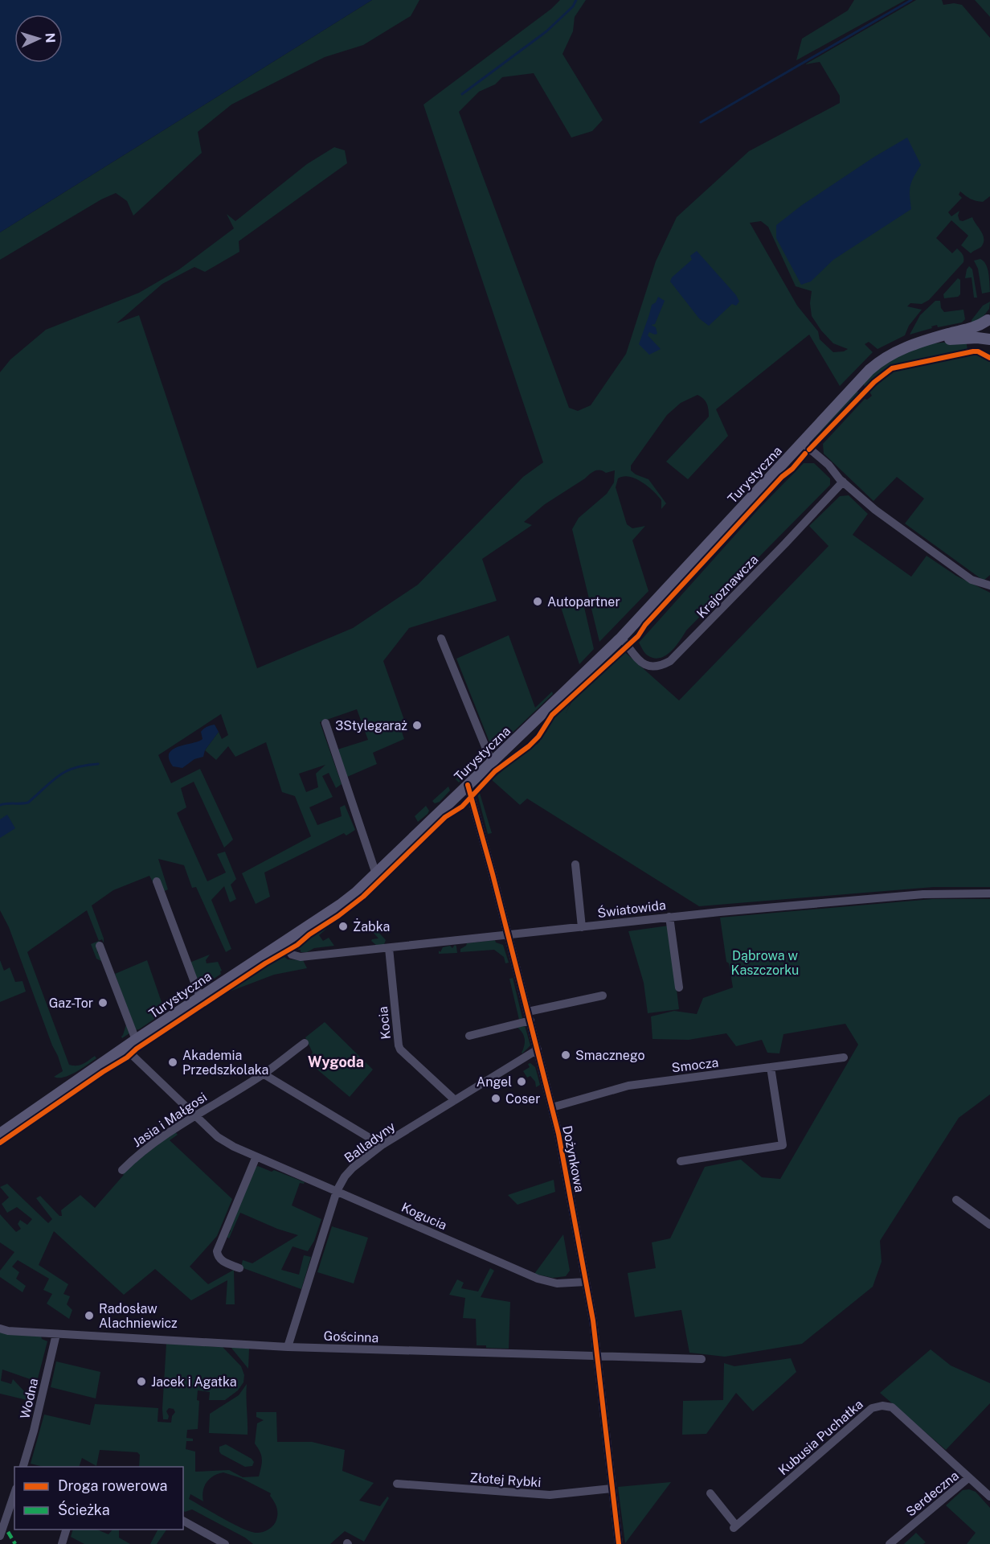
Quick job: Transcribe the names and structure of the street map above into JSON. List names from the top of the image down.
{
  "streets": {
    "main road": ["Turystyczna"],
    "street": [
      "Krajoznawcza",
      "Światowida",
      "Kocia",
      "Smocza",
      "Jasia i Małgosi",
      "Balladyny",
      "Dożynkowa",
      "Kogucia",
      "Gościnna",
      "Wodna",
      "Kubusia Puchatka",
      "Złotej Rybki",
      "Serdeczna"
    ]
  },
  "crossings": [
    ["Turystyczna", "Krajoznawcza"],
    ["Turystyczna", "Światowida"],
    ["Turystyczna", "Dożynkowa"],
    ["Turystyczna", "Kogucia"],
    ["Światowida", "Kocia"],
    ["Światowida", "Dożynkowa"],
    ["Kocia", "Balladyny"],
    ["Smocza", "Dożynkowa"],
    ["Jasia i Małgosi", "Kogucia"],
    ["Balladyny", "Dożynkowa"],
    ["Balladyny", "Kogucia"],
    ["Balladyny", "Gościnna"],
    ["Dożynkowa", "Kogucia"],
    ["Dożynkowa", "Gościnna"],
    ["Dożynkowa", "Złotej Rybki"],
    ["Gościnna", "Wodna"],
    ["Kubusia Puchatka", "Serdeczna"]
  ],
  "districts": ["Wygoda"],
  "parks": ["Dąbrowa w Kaszczorku"],
  "places": [
    "Autopartner",
    "3Stylegaraż",
    "Żabka",
    "Gaz-Tor",
    "Smacznego",
    "Akademia Przedszkolaka",
    "Angel",
    "Coser",
    "Radosław Alachniewicz",
    "Jacek i Agatka"
  ],
  "legend": ["Droga rowerowa", "Ścieżka"],
  "north": "right"
}
